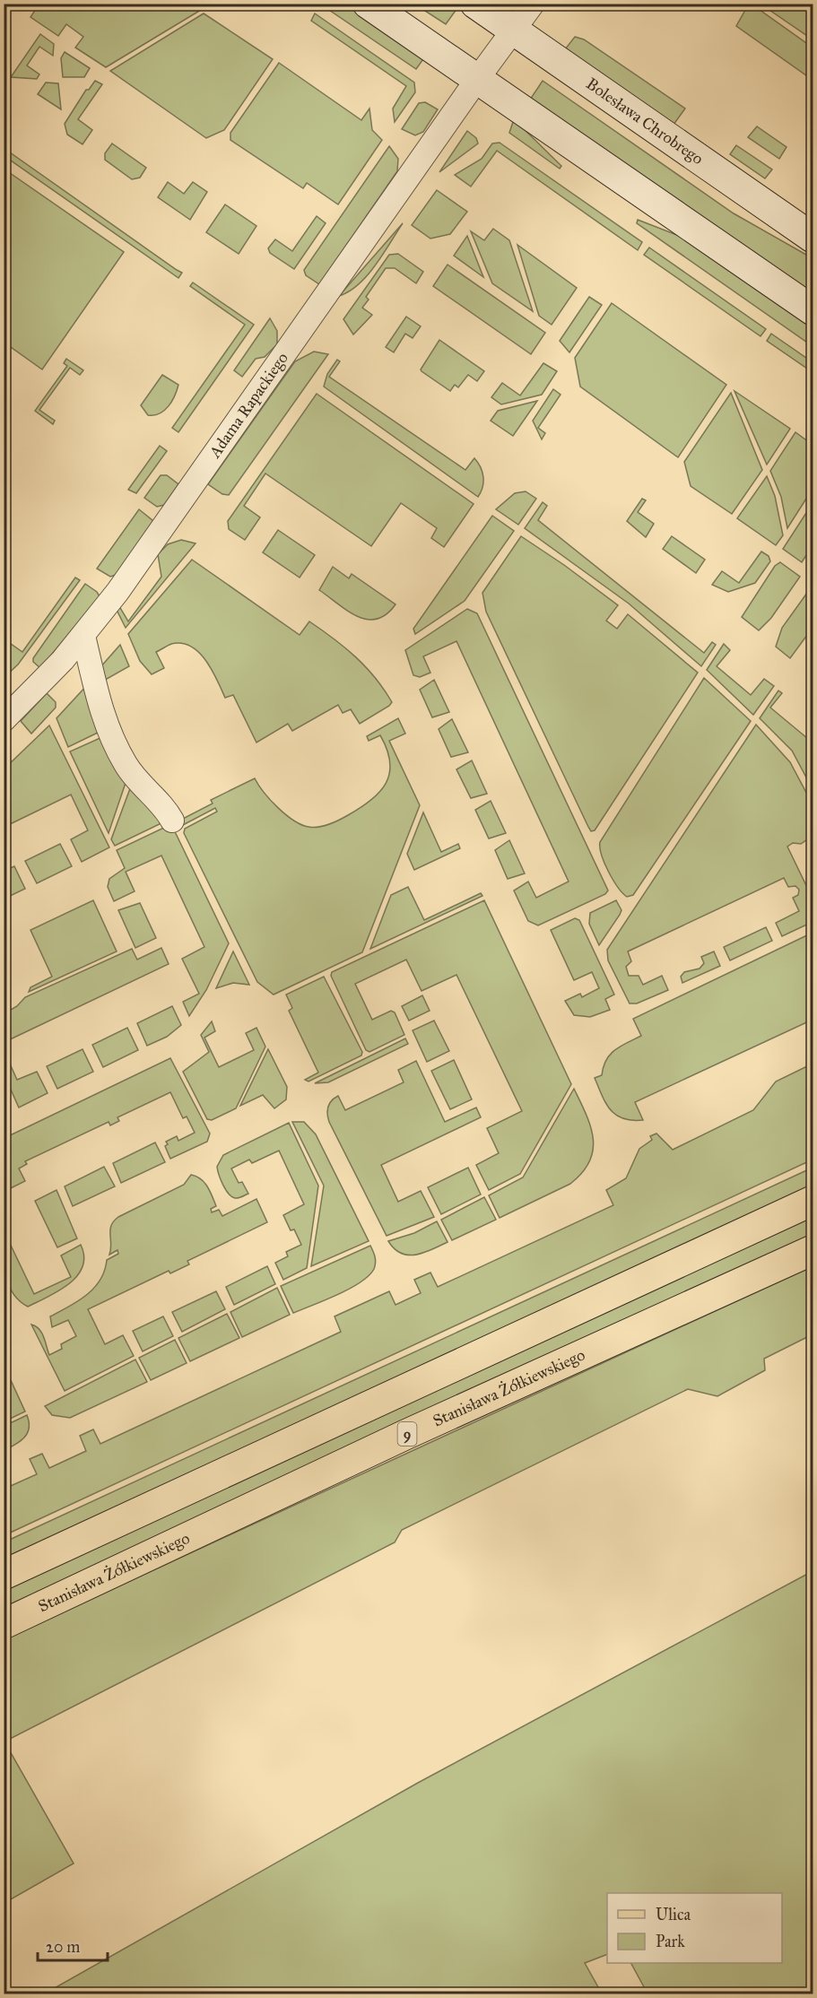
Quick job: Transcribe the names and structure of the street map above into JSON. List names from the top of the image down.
{
  "streets": {
    "main road": ["Stanisława Żółkiewskiego", "9"],
    "street": ["Bolesława Chrobrego", "Adama Rapackiego"]
  },
  "crossings": [
    ["Bolesława Chrobrego", "Adama Rapackiego"]
  ],
  "legend": ["Ulica", "Park"],
  "scale_bar": "20 m"
}
